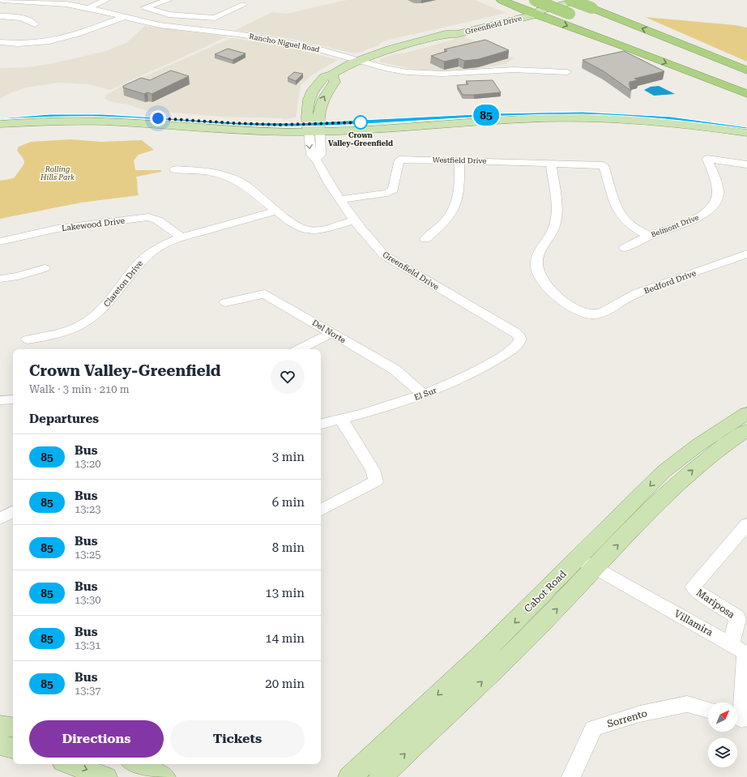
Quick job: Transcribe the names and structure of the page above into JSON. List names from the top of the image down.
{
  "streets": {
    "main road": ["Greenfield Drive", "Cabot Road"],
    "street": [
      "Rancho Niguel Road",
      "Westfield Drive",
      "Lakewood Drive",
      "Belmont Drive",
      "Bedford Drive",
      "Clareton Drive",
      "Del Norte",
      "El Sur",
      "Mariposa",
      "Villamira",
      "Sorrento"
    ]
  },
  "crossings": [
    ["Greenfield Drive", "Rancho Niguel Road"],
    ["Greenfield Drive", "Westfield Drive"],
    ["Greenfield Drive", "El Sur"],
    ["Westfield Drive", "Belmont Drive"],
    ["Westfield Drive", "Bedford Drive"],
    ["Lakewood Drive", "Clareton Drive"],
    ["Del Norte", "El Sur"],
    ["Cabot Road", "Villamira"],
    ["Mariposa", "Villamira"]
  ],
  "parks": ["Rolling Hills Park"],
  "places": ["Crown Valley-Greenfield"],
  "lines": ["bus line 85"],
  "north": "top right",
  "page": {
    "on_map": "85",
    "heading": [
      ["Crown Valley-Greenfield", "Walk · 3 min · 210 m"],
      "Departures"
    ],
    "list": [
      {
        "mark": "85",
        "name": "Bus",
        "note": "13:20",
        "value": "3 min"
      },
      {
        "mark": "85",
        "name": "Bus",
        "note": "13:23",
        "value": "6 min"
      },
      {
        "mark": "85",
        "name": "Bus",
        "note": "13:25",
        "value": "8 min"
      },
      {
        "mark": "85",
        "name": "Bus",
        "note": "13:30",
        "value": "13 min"
      },
      {
        "mark": "85",
        "name": "Bus",
        "note": "13:31",
        "value": "14 min"
      },
      {
        "mark": "85",
        "name": "Bus",
        "note": "13:37",
        "value": "20 min"
      }
    ],
    "buttons": ["Directions", "Tickets"]
  }
}
